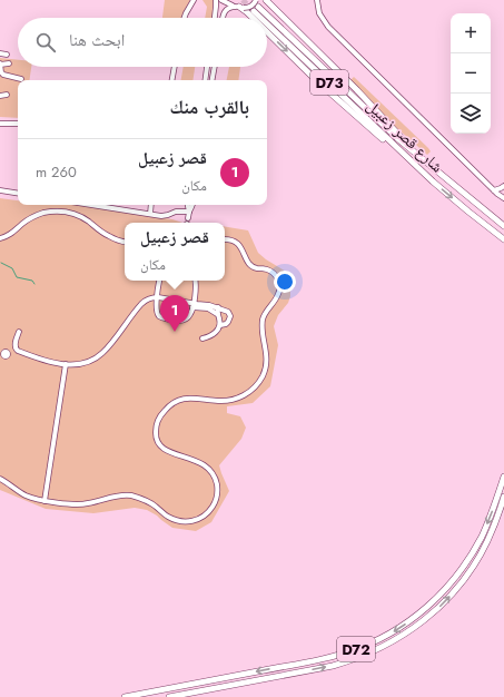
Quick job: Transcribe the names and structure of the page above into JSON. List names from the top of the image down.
{
  "streets": {
    "main road": ["D73", "شارع قصر زعبيل", "D72"]
  },
  "page": {
    "map_buttons": ["+", "−"],
    "search": "ابحث هنا",
    "heading": "بالقرب منك",
    "list": [
      {
        "mark": "1",
        "name": "قصر زعبيل",
        "note": "مكان",
        "value": "260 m"
      }
    ],
    "popup": ["قصر زعبيل", "مكان"],
    "pins": "1"
  }
}
